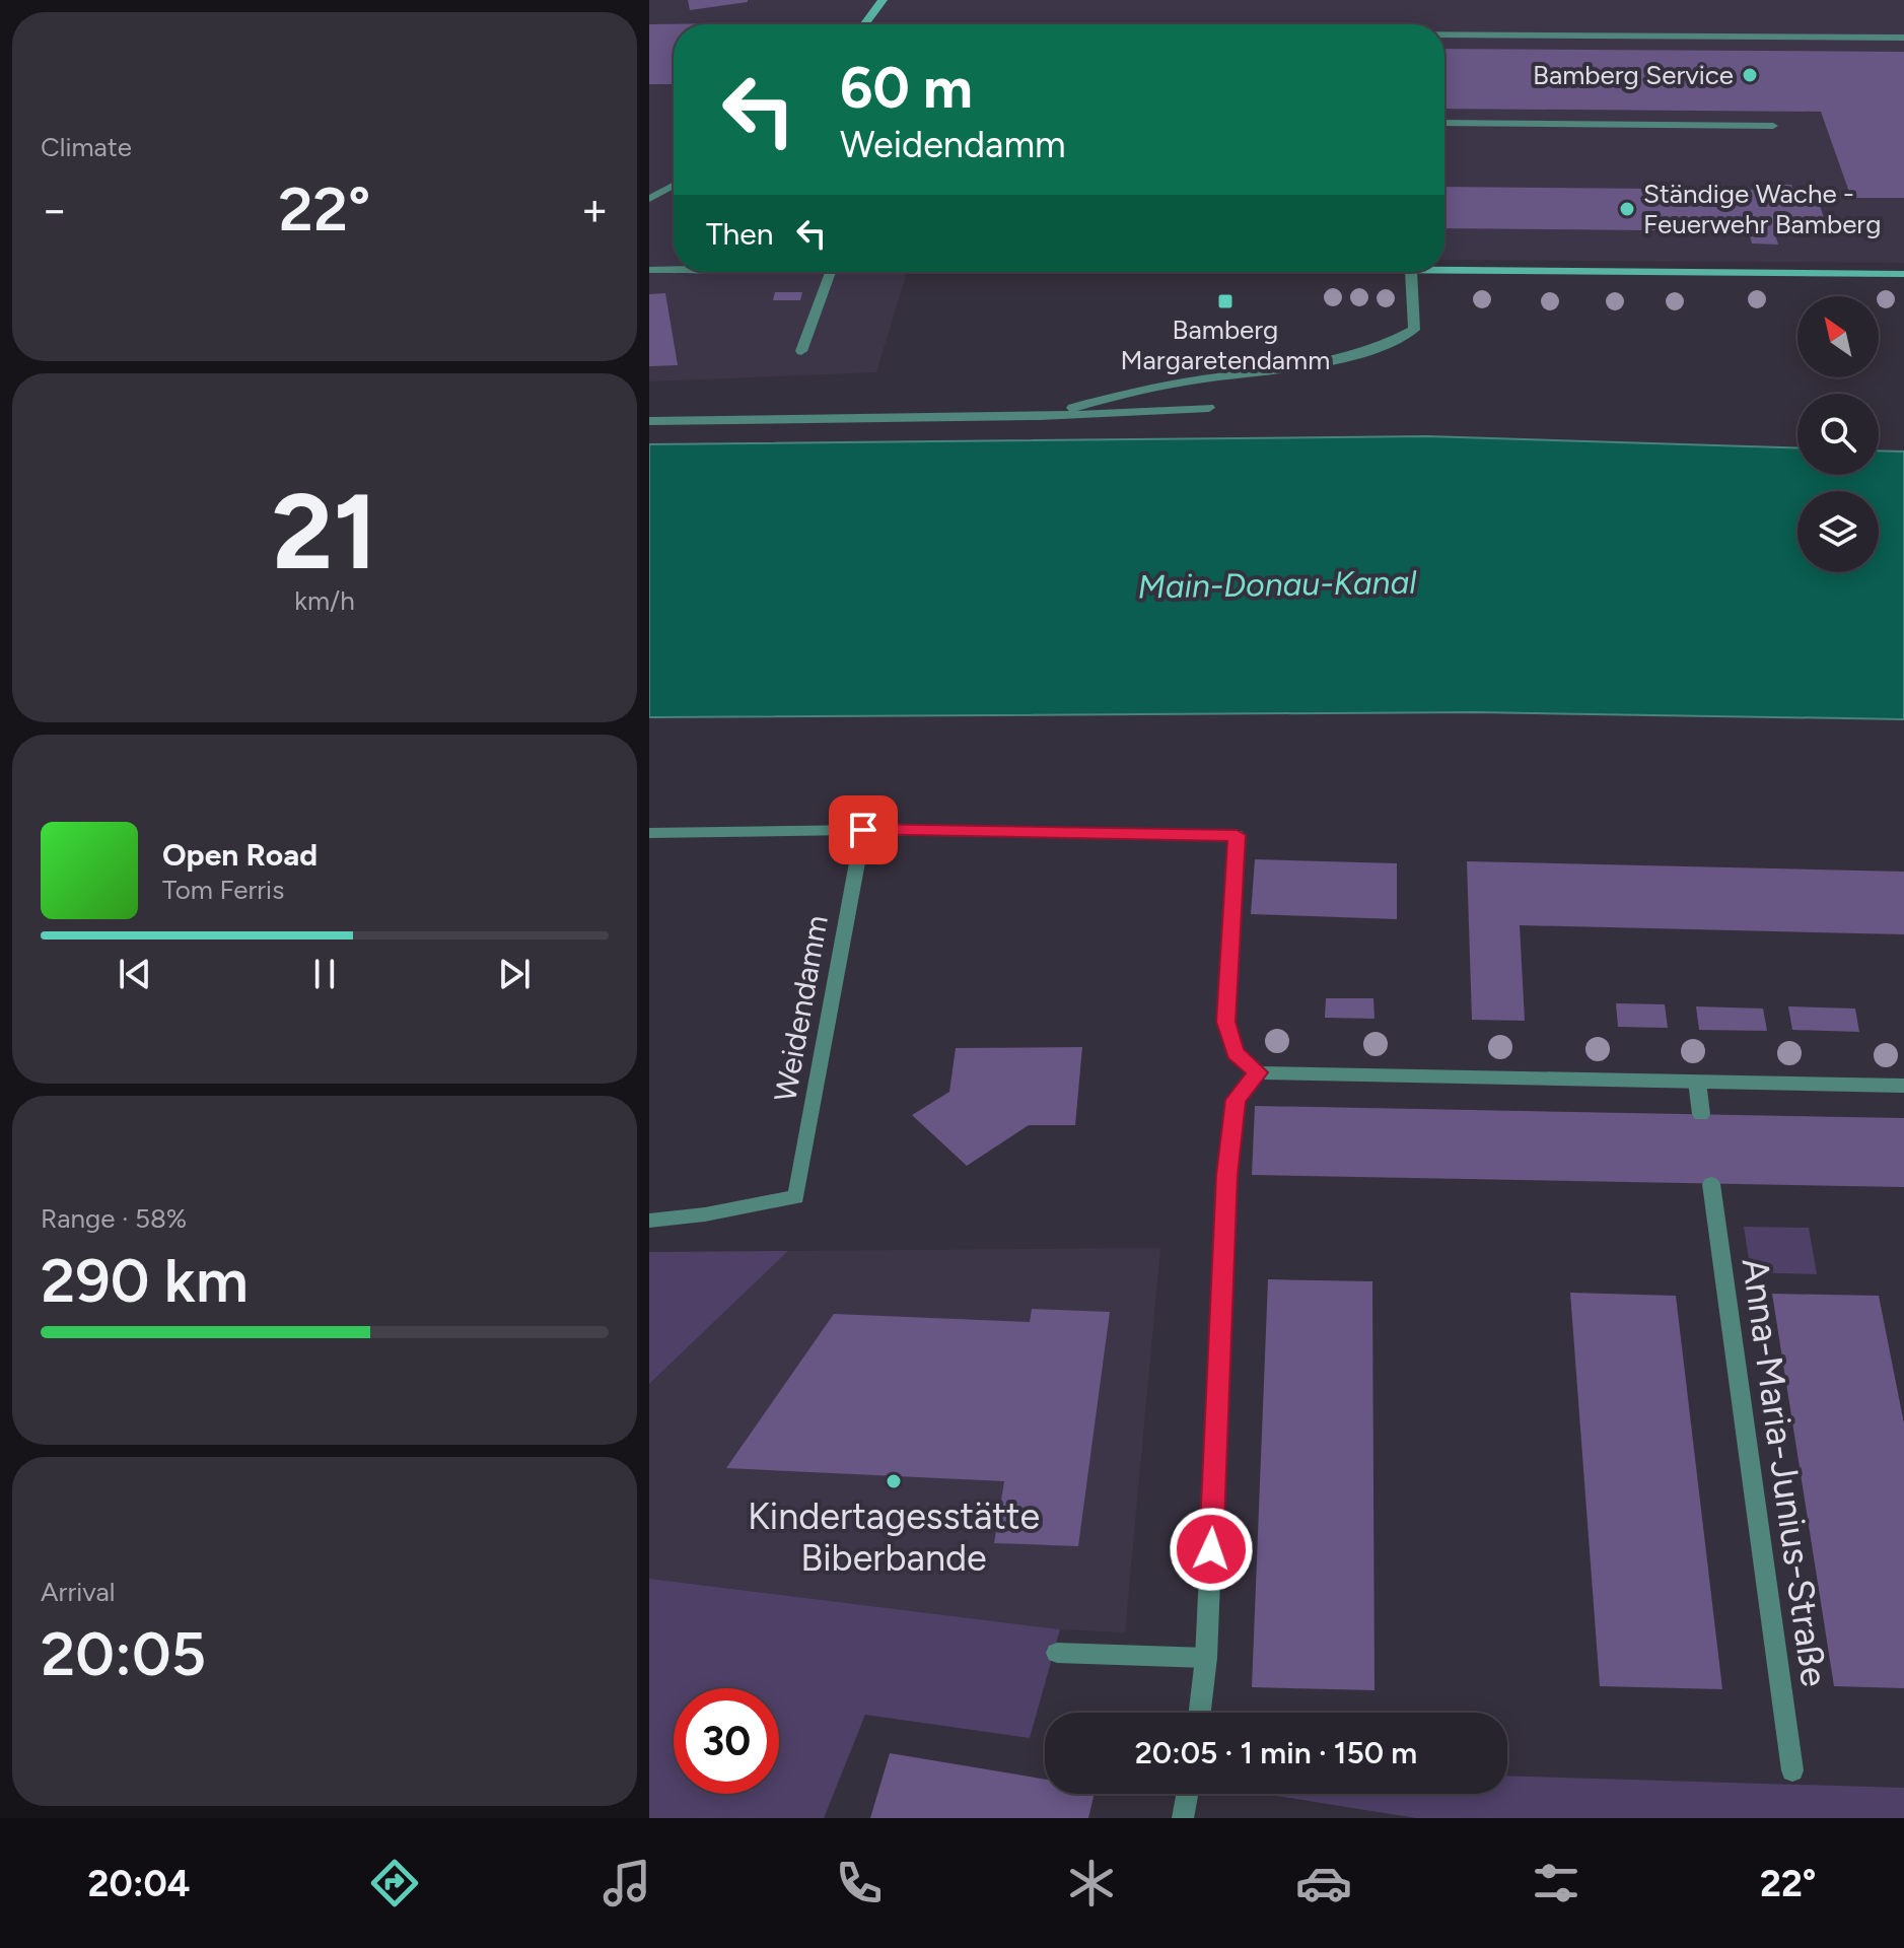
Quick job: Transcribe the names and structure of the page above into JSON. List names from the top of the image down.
{
  "streets": {
    "street": ["Weidendamm", "Anna-Maria-Junius-Straße"]
  },
  "water": ["Main-Donau-Kanal"],
  "places": {
    "other": ["Bamberg Service", "Ständige Wache - Feuerwehr Bamberg", "Kindertagesstätte Biberbande"],
    "transit": ["Bamberg Margaretendamm"]
  },
  "north": "top left",
  "page": {
    "tile": [
      "Climate",
      ["21", "km/h"],
      ["Range · 58%", "290 km"],
      ["Arrival", "20:05"]
    ],
    "turn": ["60 m", "Weidendamm"],
    "heat": ["−", "22°", "+"],
    "then": "Then",
    "song": ["Open Road", "Tom Ferris"],
    "limit": "30",
    "trip": "20:05 · 1 min · 150 m",
    "tabs": ["20:04", "22°"]
  }
}
